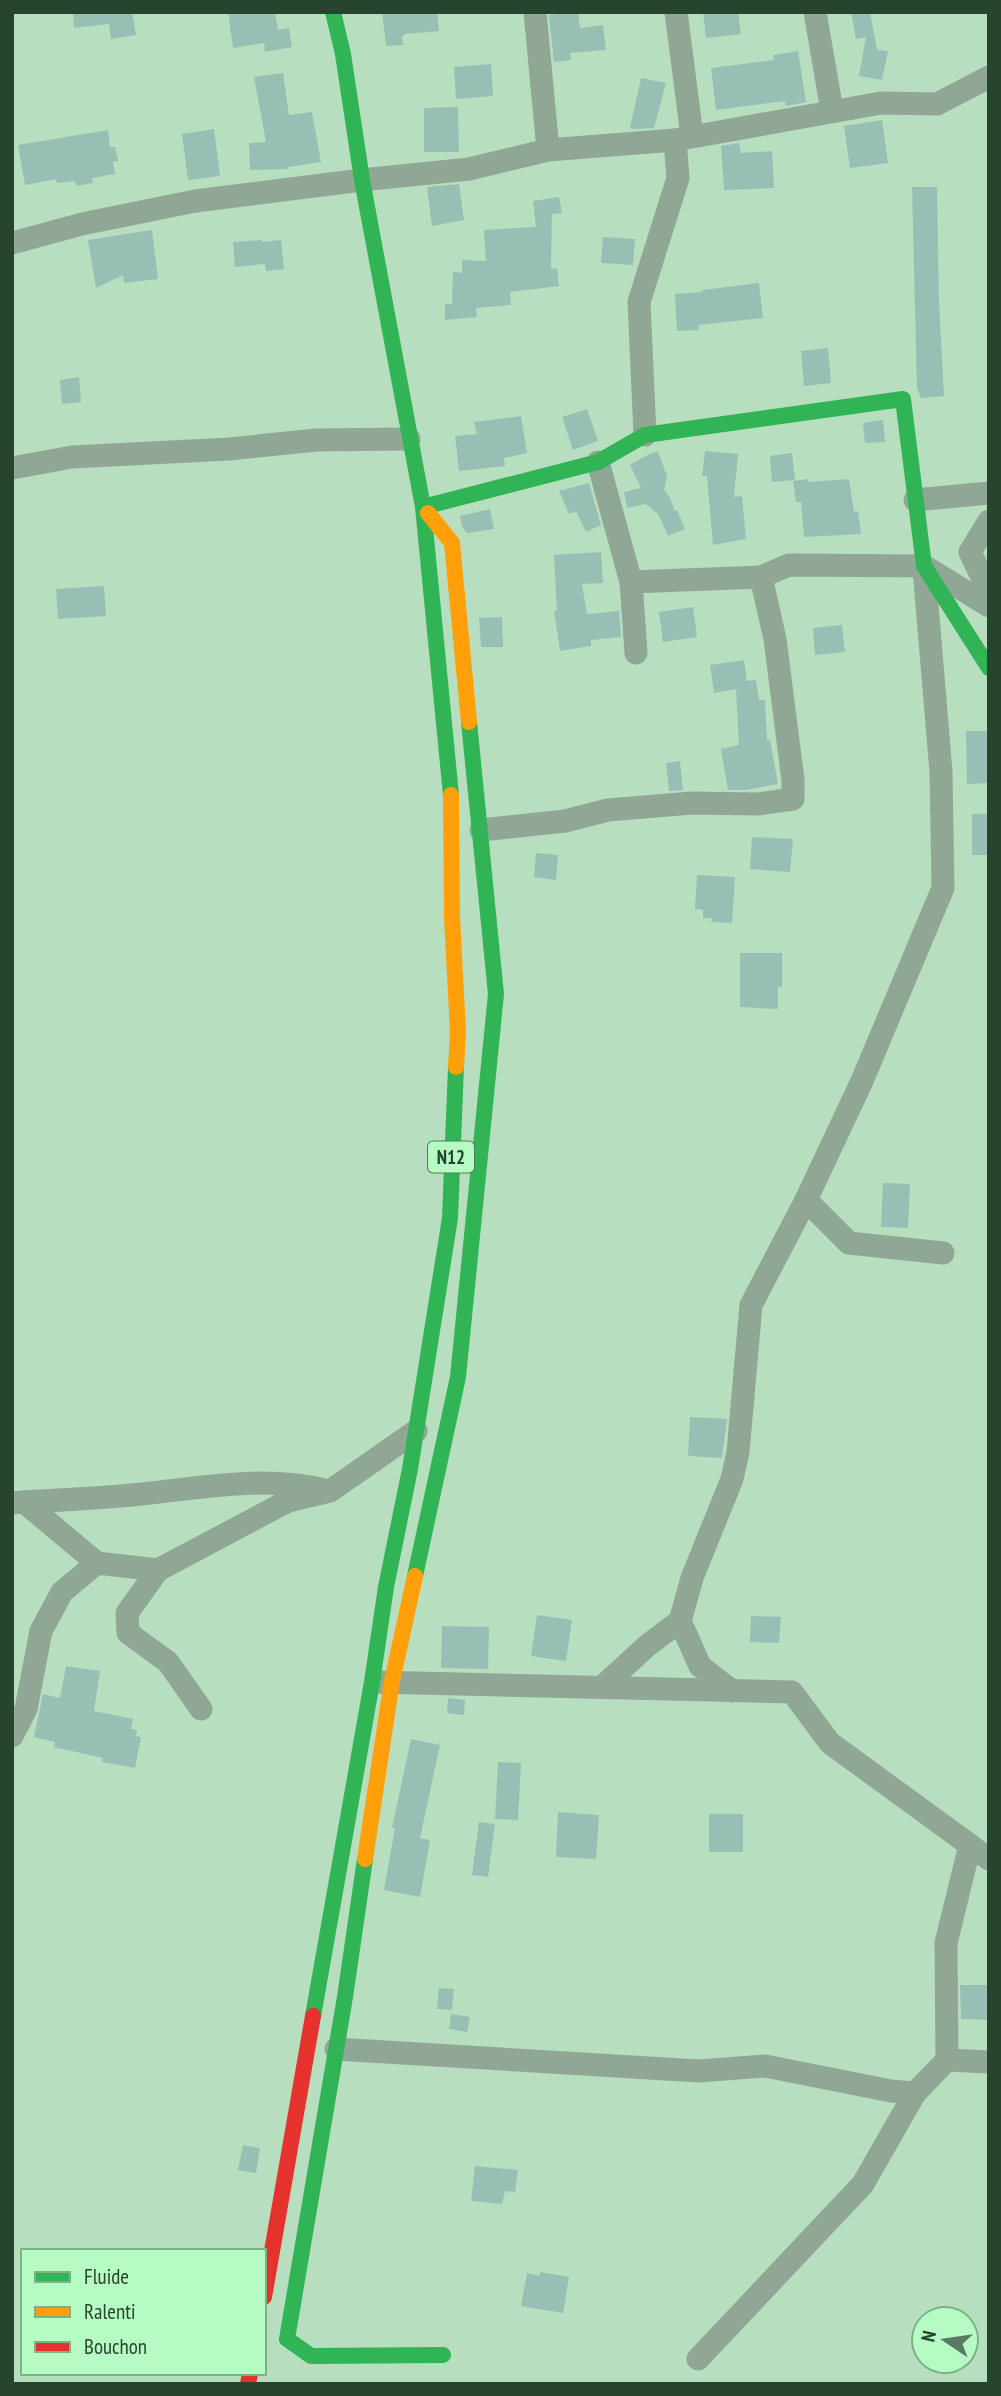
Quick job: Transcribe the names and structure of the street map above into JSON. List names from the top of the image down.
{
  "streets": {
    "street": ["N12"]
  },
  "legend": ["Fluide", "Ralenti", "Bouchon"],
  "north": "left"
}
